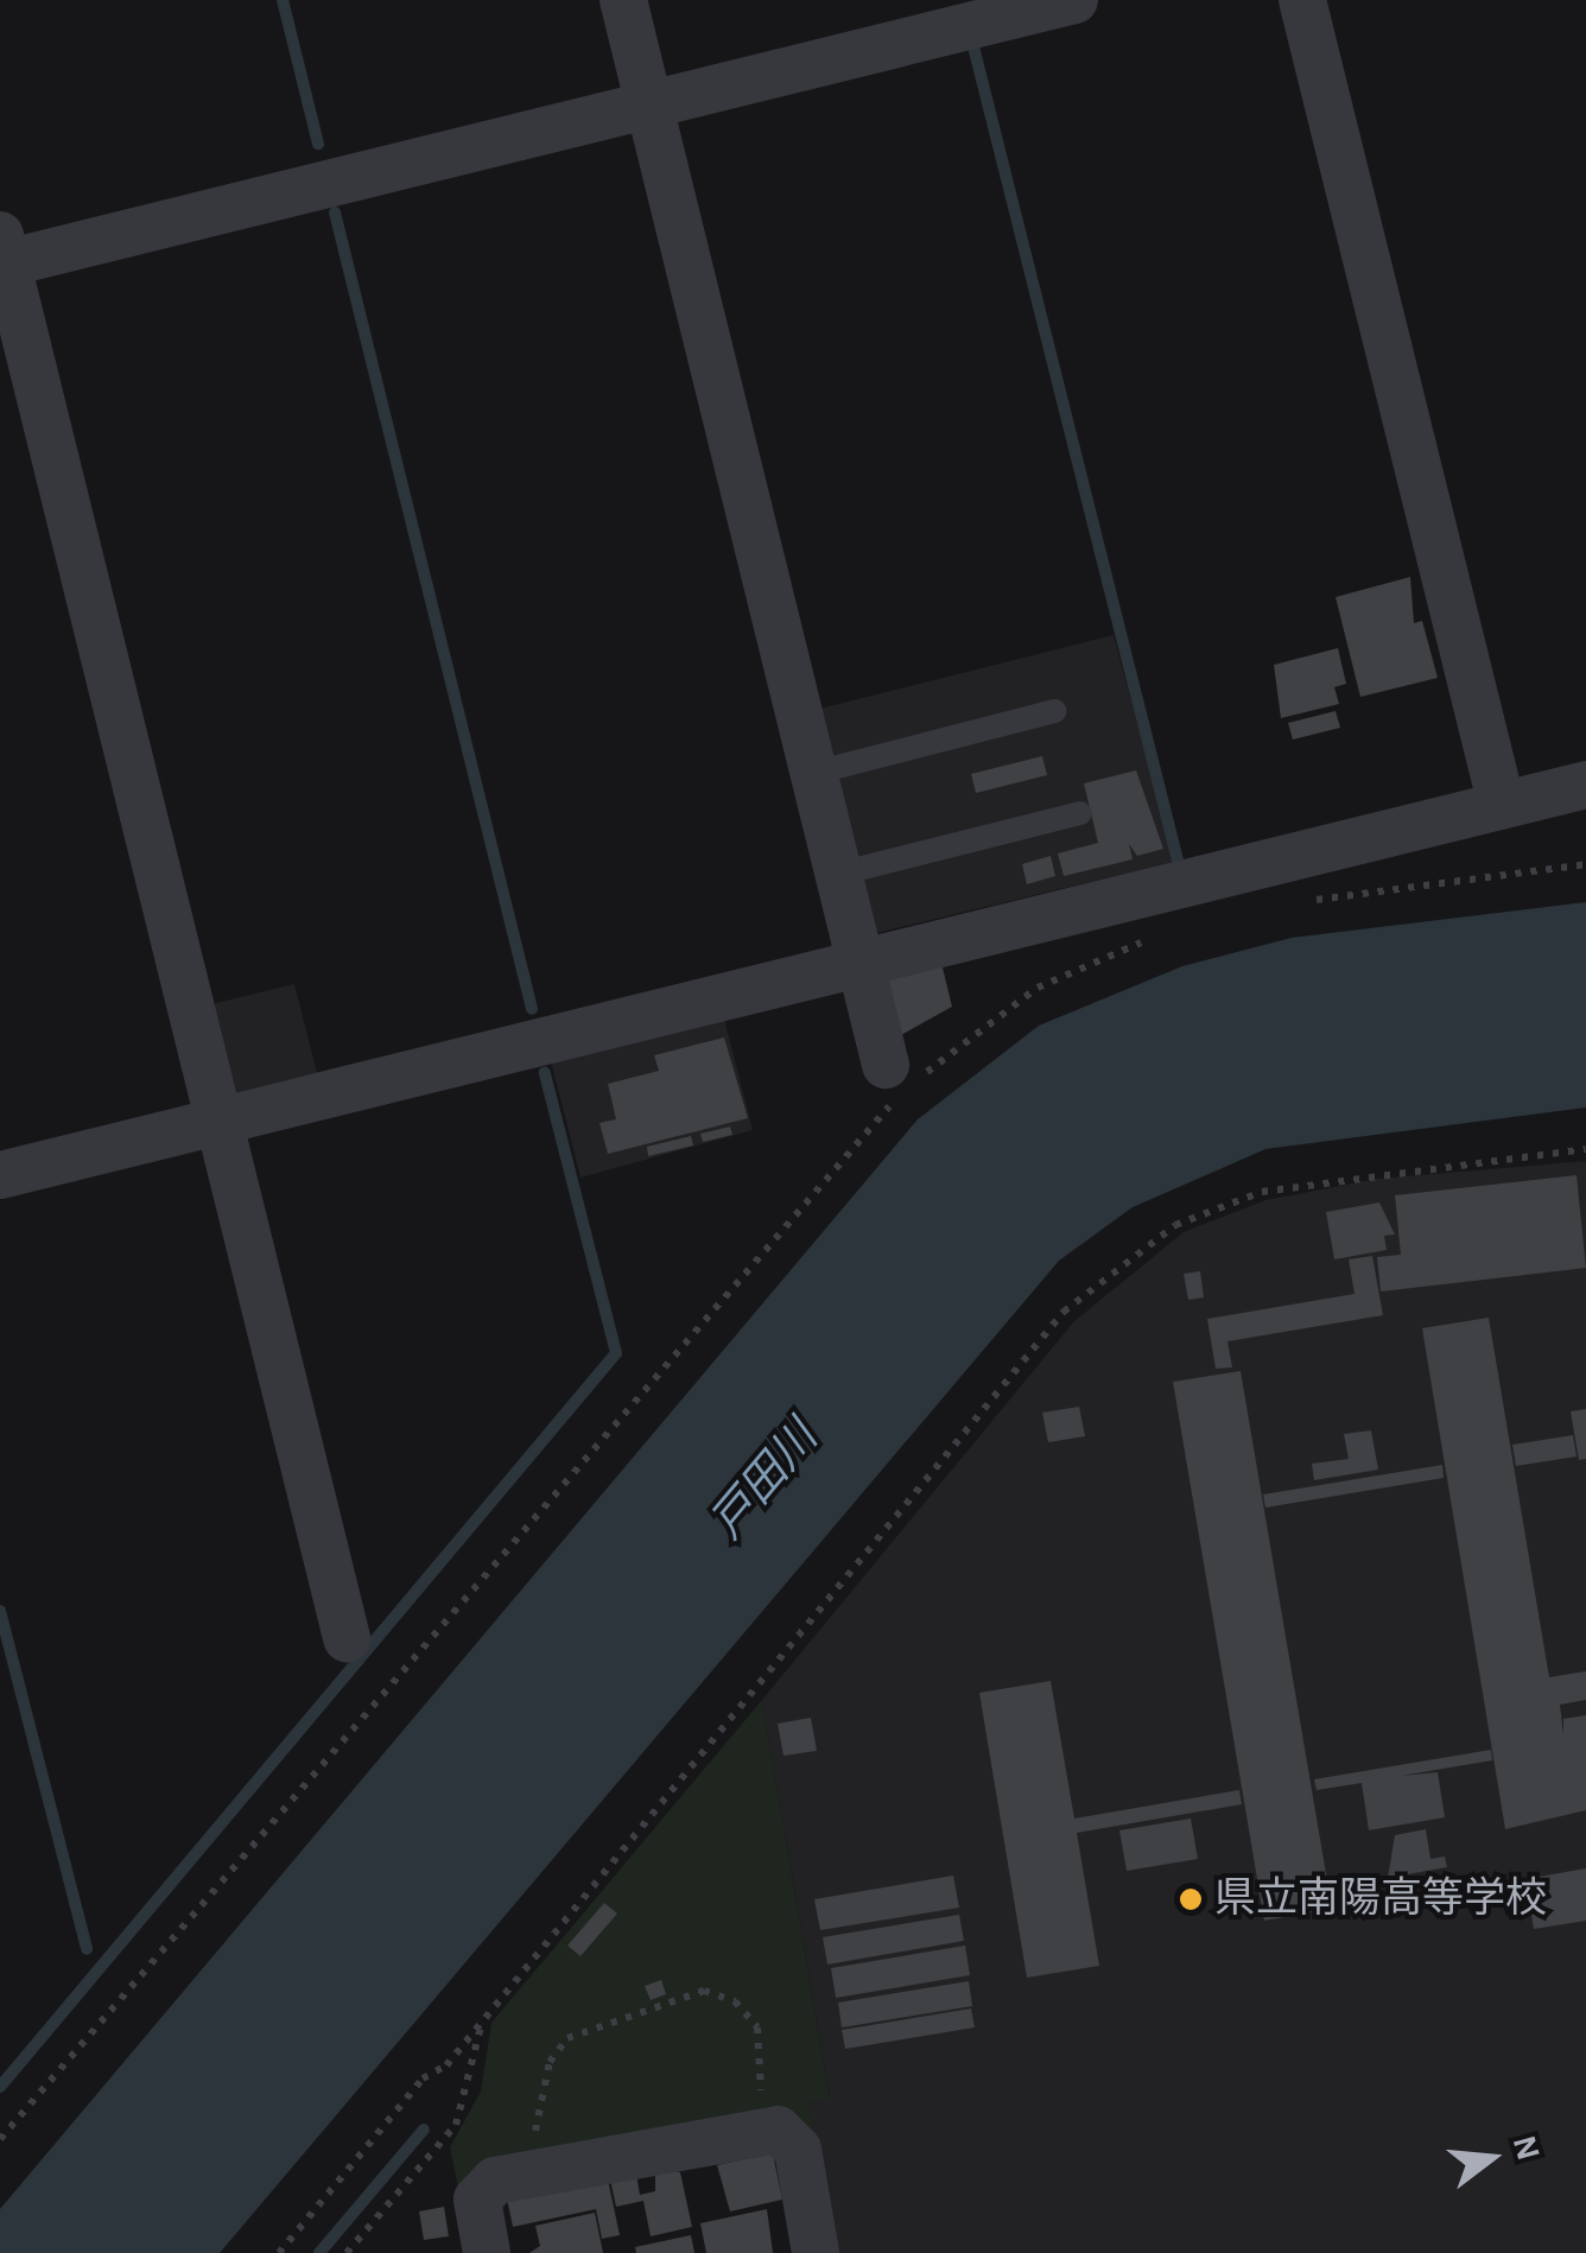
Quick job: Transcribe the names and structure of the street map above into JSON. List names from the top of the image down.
{
  "water": ["戸田川"],
  "places": ["県立南陽高等学校"],
  "north": "right"
}
